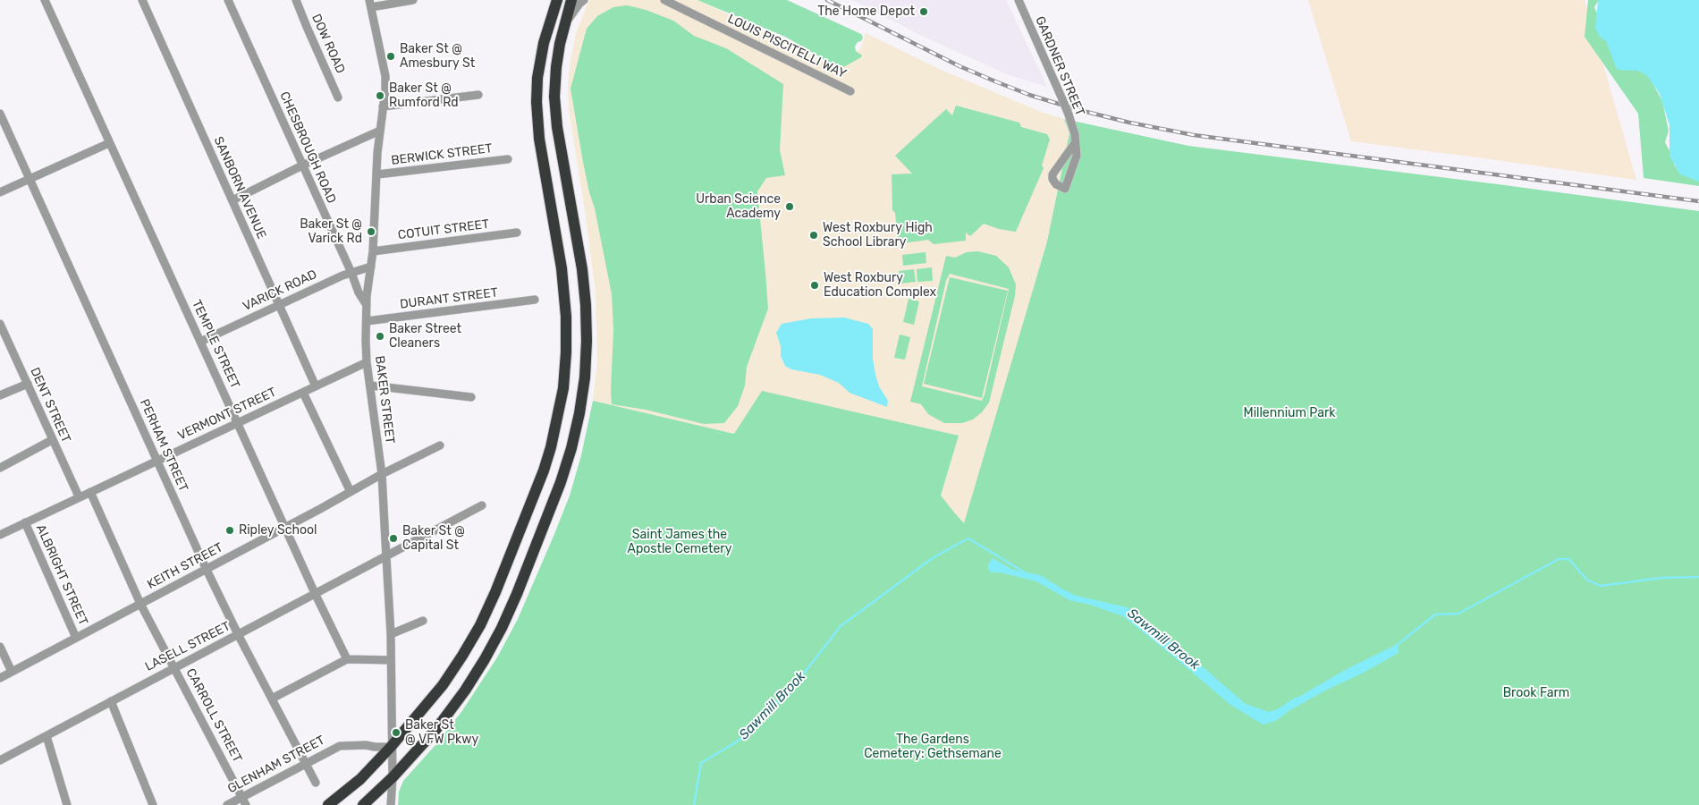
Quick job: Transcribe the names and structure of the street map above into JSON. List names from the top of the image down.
{
  "streets": {
    "street": [
      "DOW ROAD",
      "LOUIS PISCITELLI WAY",
      "GARDNER STREET",
      "CHESBROUGH ROAD",
      "BERWICK STREET",
      "SANBORN AVENUE",
      "COTUIT STREET",
      "VARICK ROAD",
      "DURANT STREET",
      "TEMPLE STREET",
      "BAKER STREET",
      "DENT STREET",
      "VERMONT STREET",
      "PERHAM STREET",
      "KEITH STREET",
      "ALBRIGHT STREET",
      "LASELL STREET",
      "CARROLL STREET",
      "GLENHAM STREET"
    ]
  },
  "crossings": [
    ["CHESBROUGH ROAD", "VARICK ROAD"],
    ["CHESBROUGH ROAD", "BAKER STREET"],
    ["BERWICK STREET", "BAKER STREET"],
    ["SANBORN AVENUE", "VARICK ROAD"],
    ["SANBORN AVENUE", "VERMONT STREET"],
    ["COTUIT STREET", "BAKER STREET"],
    ["VARICK ROAD", "TEMPLE STREET"],
    ["VARICK ROAD", "BAKER STREET"],
    ["DURANT STREET", "BAKER STREET"],
    ["TEMPLE STREET", "VERMONT STREET"],
    ["TEMPLE STREET", "KEITH STREET"],
    ["TEMPLE STREET", "LASELL STREET"],
    ["BAKER STREET", "VERMONT STREET"],
    ["BAKER STREET", "KEITH STREET"],
    ["BAKER STREET", "LASELL STREET"],
    ["BAKER STREET", "GLENHAM STREET"],
    ["DENT STREET", "VERMONT STREET"],
    ["VERMONT STREET", "PERHAM STREET"],
    ["VERMONT STREET", "ALBRIGHT STREET"],
    ["VERMONT STREET", "CARROLL STREET"],
    ["PERHAM STREET", "KEITH STREET"],
    ["PERHAM STREET", "LASELL STREET"],
    ["PERHAM STREET", "GLENHAM STREET"],
    ["KEITH STREET", "ALBRIGHT STREET"],
    ["KEITH STREET", "CARROLL STREET"],
    ["LASELL STREET", "CARROLL STREET"],
    ["CARROLL STREET", "GLENHAM STREET"]
  ],
  "water": ["Sawmill Brook"],
  "parks": [
    "Millennium Park",
    "Saint James the Apostle Cemetery",
    "Brook Farm",
    "The Gardens Cemetery: Gethsemane"
  ],
  "places": [
    "The Home Depot",
    "Baker St @ Amesbury St",
    "Baker St @ Rumford Rd",
    "Urban Science Academy",
    "Baker St @ Varick Rd",
    "West Roxbury High School Library",
    "West Roxbury Education Complex",
    "Baker Street Cleaners",
    "Ripley School",
    "Baker St @ Capital St",
    "Baker St @ VFW Pkwy"
  ]
}
